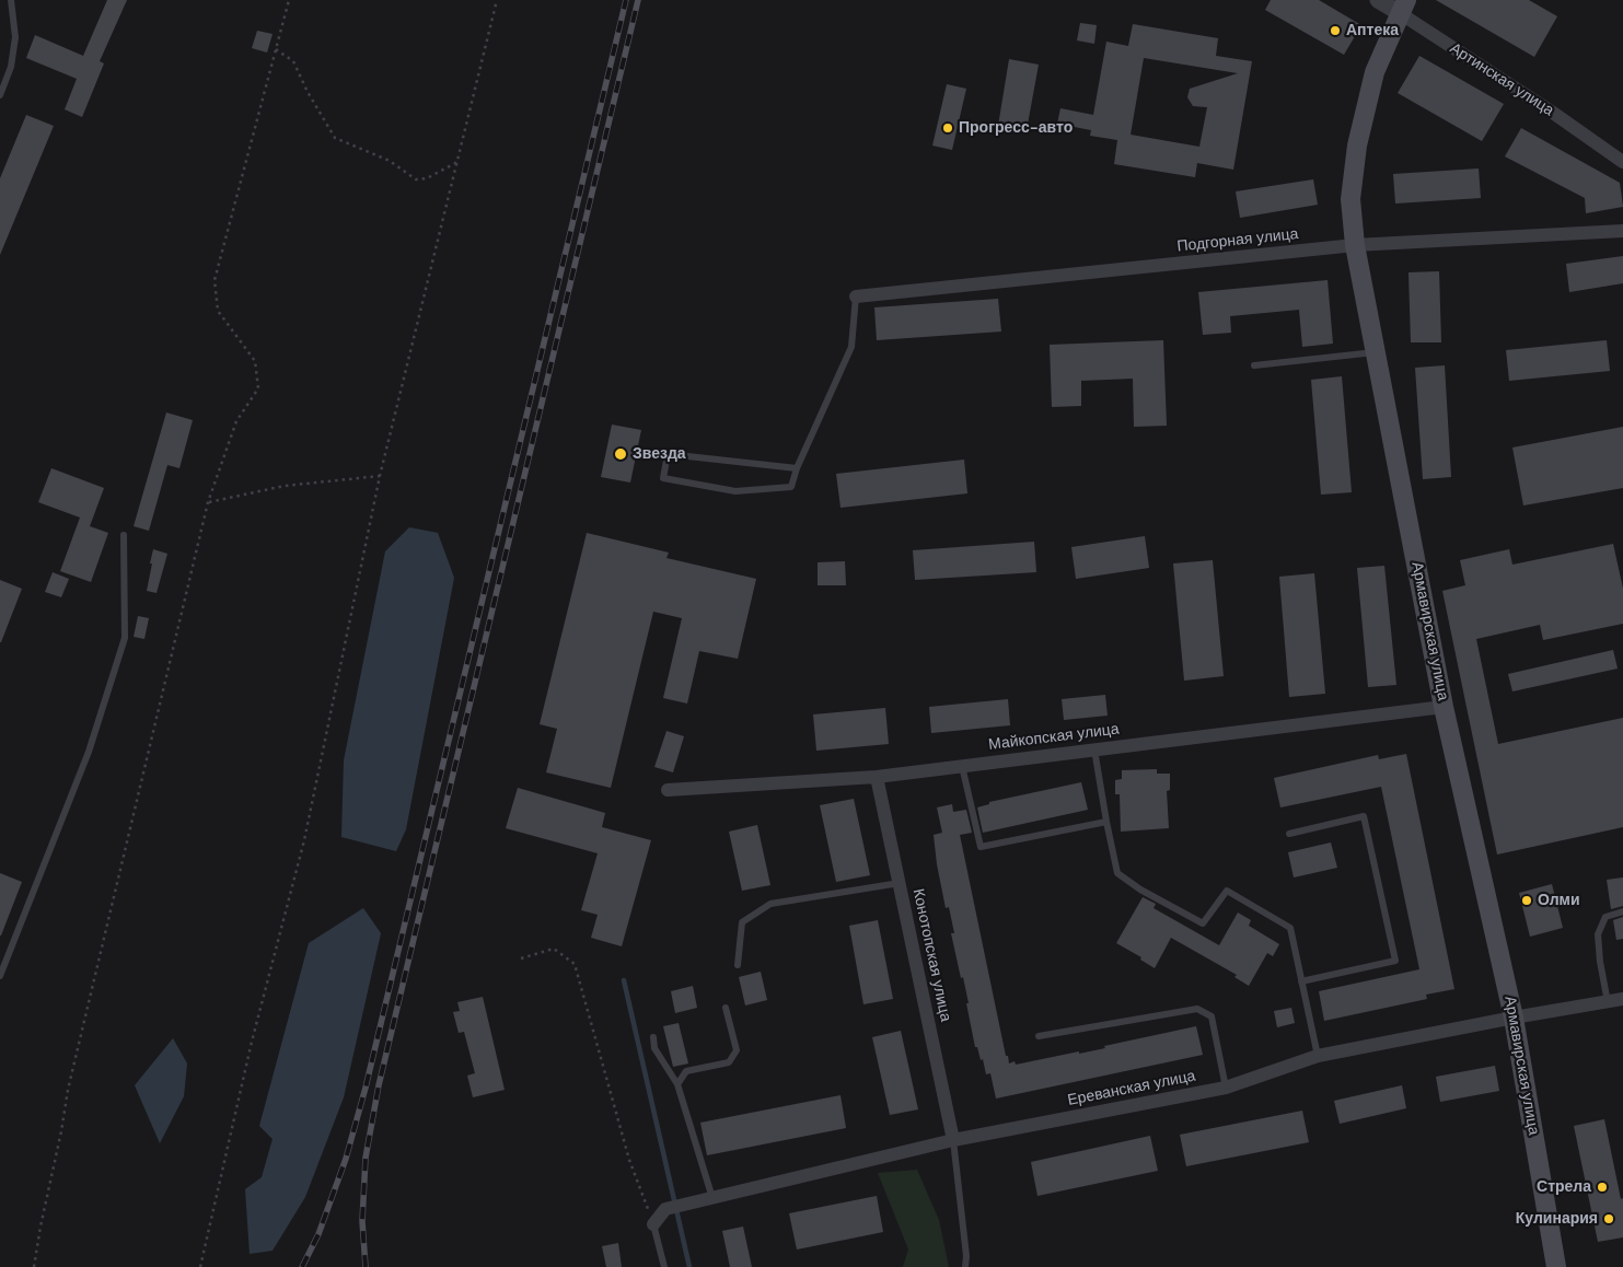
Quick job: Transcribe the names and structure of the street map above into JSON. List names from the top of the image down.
{
  "streets": {
    "main road": ["Армавирская улица"],
    "street": [
      "Артинская улица",
      "Подгорная улица",
      "Майкопская улица",
      "Конотопская улица",
      "Ереванская улица"
    ]
  },
  "crossings": [
    ["Артинская улица", "Армавирская улица"],
    ["Подгорная улица", "Армавирская улица"],
    ["Армавирская улица", "Майкопская улица"],
    ["Армавирская улица", "Ереванская улица"],
    ["Майкопская улица", "Конотопская улица"],
    ["Конотопская улица", "Ереванская улица"]
  ],
  "places": [
    "Аптека",
    "Прогресс-авто",
    "Звезда",
    "Олми",
    "Стрела",
    "Кулинария"
  ]
}
